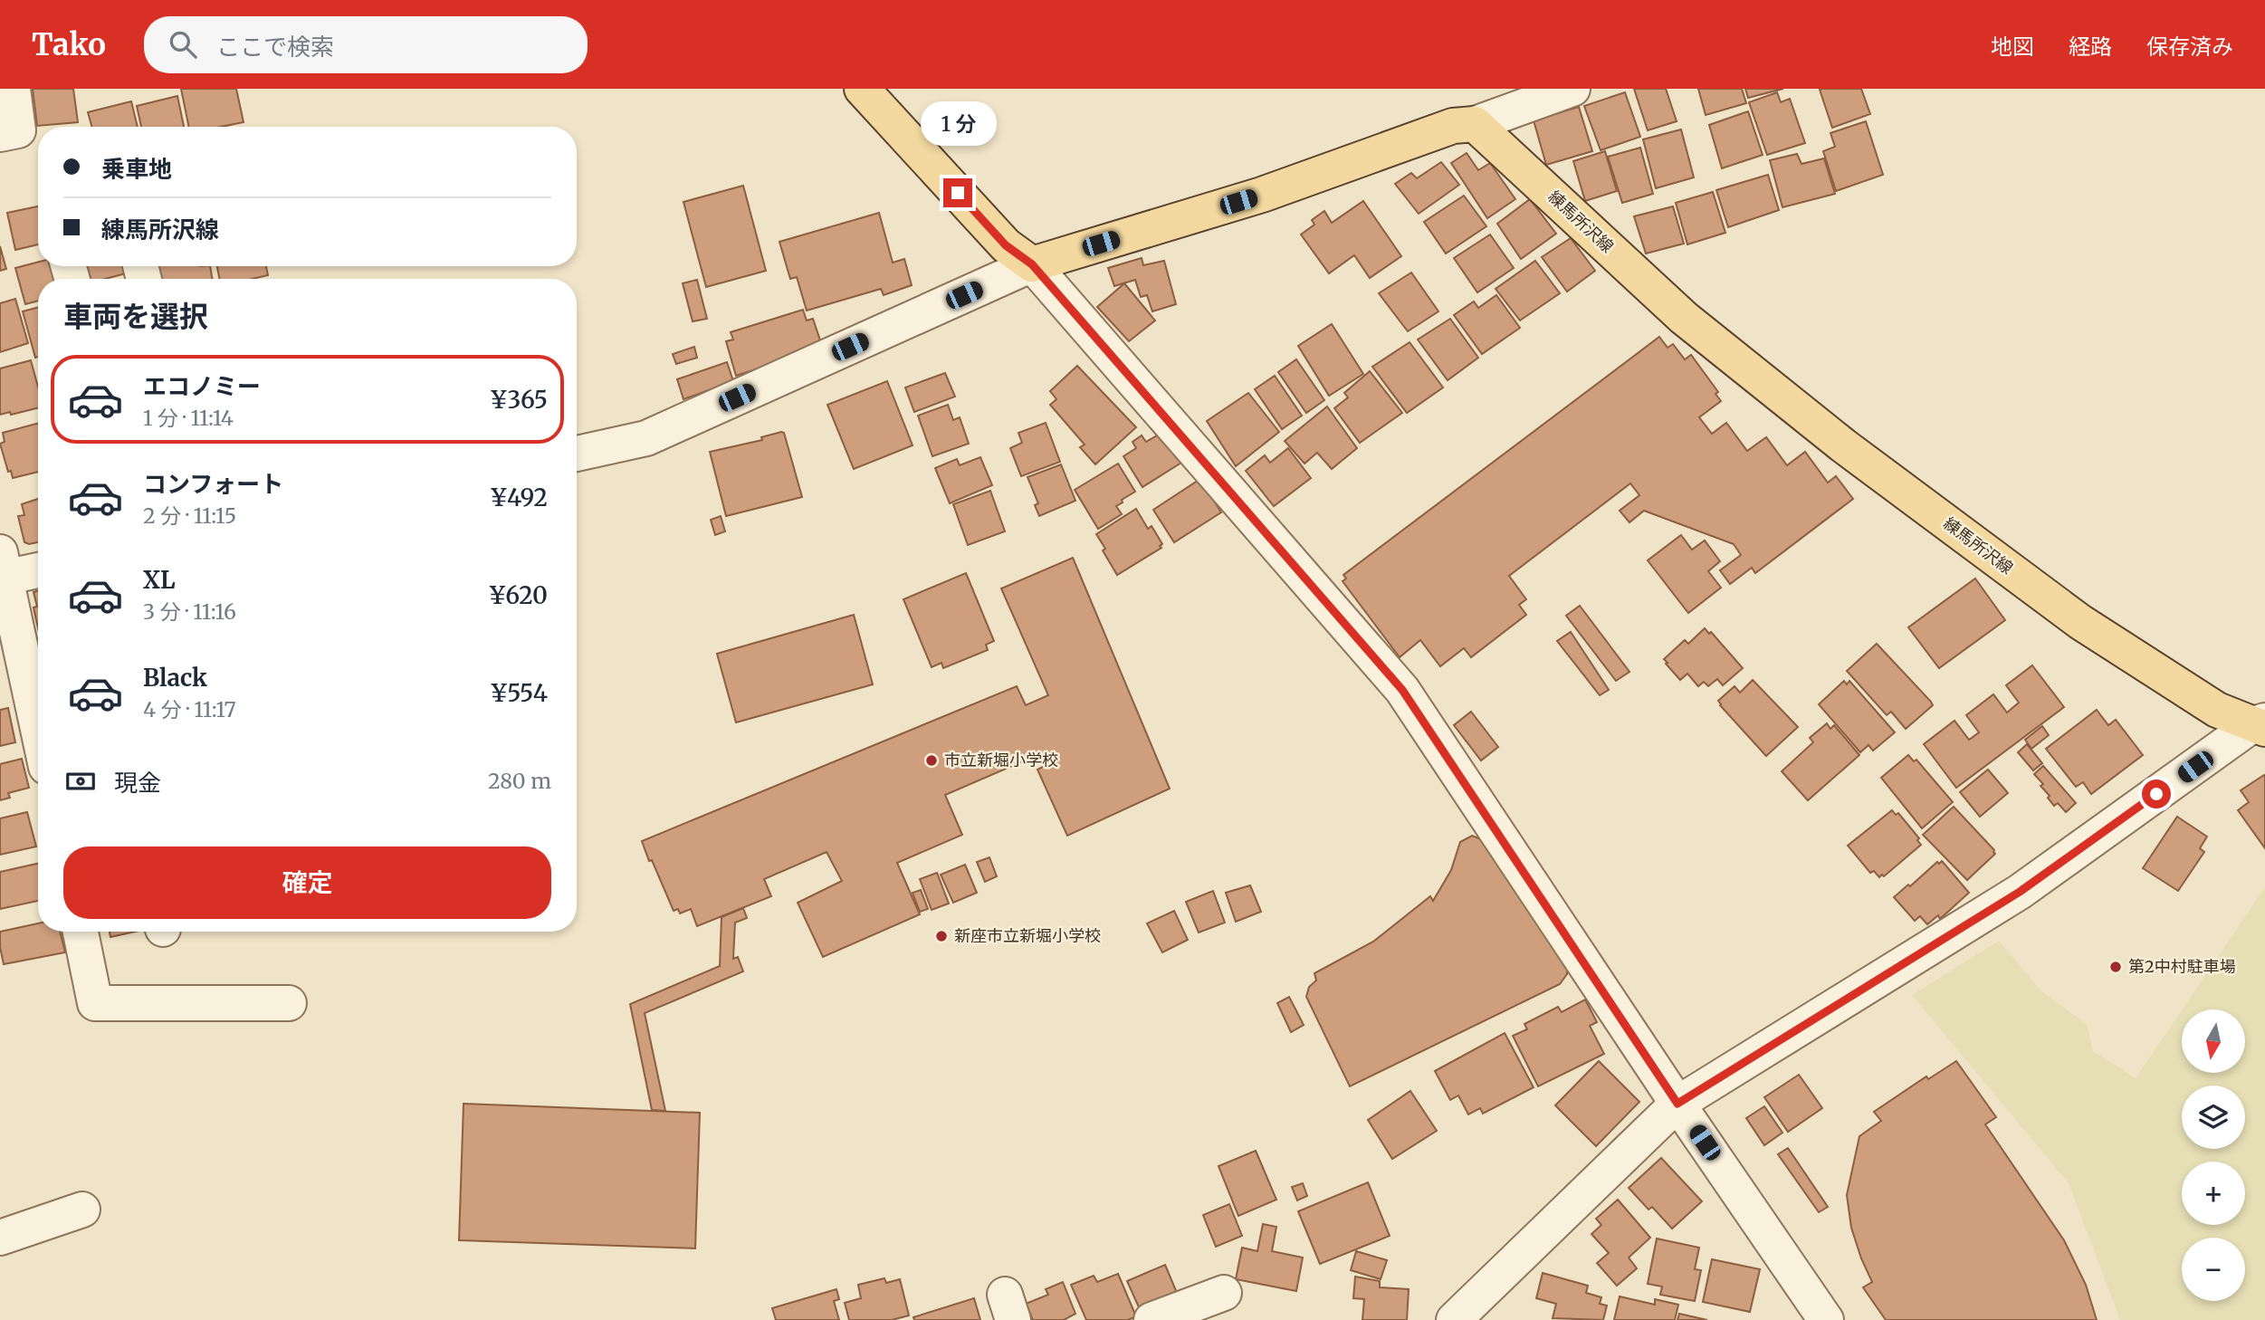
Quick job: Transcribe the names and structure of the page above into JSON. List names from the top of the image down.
{
  "streets": {
    "main road": ["練馬所沢線"]
  },
  "places": ["市立新堀小学校", "新座市立新堀小学校", "第2中村駐車場"],
  "north": "bottom",
  "page": {
    "header": "Tako",
    "search": "ここで検索",
    "nav": ["地図", "経路", "保存済み"],
    "bubble": "1 分",
    "banner": ["乗車地", "練馬所沢線"],
    "heading": "車両を選択",
    "list": [
      {
        "name": "エコノミー",
        "note": "1 分 · 11:14",
        "value": "¥365"
      },
      {
        "name": "コンフォート",
        "note": "2 分 · 11:15",
        "value": "¥492"
      },
      {
        "name": "XL",
        "note": "3 分 · 11:16",
        "value": "¥620"
      },
      {
        "name": "Black",
        "note": "4 分 · 11:17",
        "value": "¥554"
      }
    ],
    "pay": ["現金", "280 m"],
    "buttons": "確定",
    "map_buttons": ["+", "−"]
  }
}
